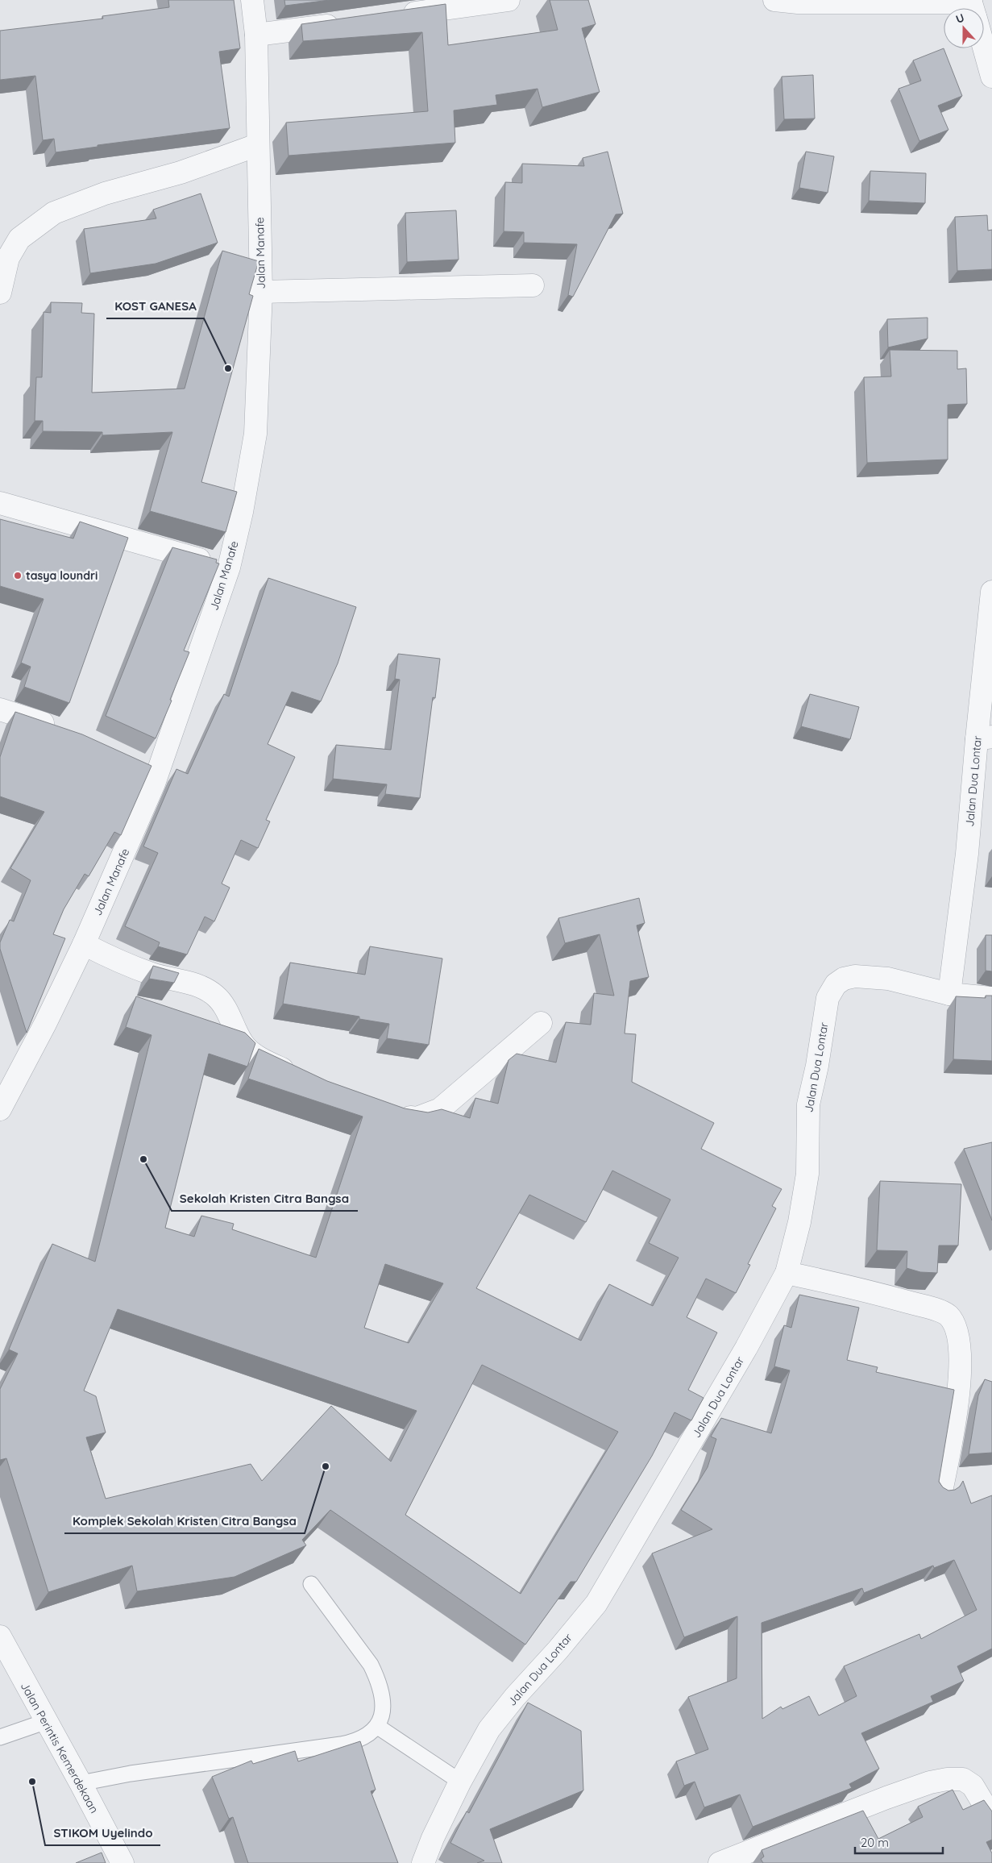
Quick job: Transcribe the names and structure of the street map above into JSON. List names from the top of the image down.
{
  "streets": {
    "street": ["Jalan Manafe", "Jalan Dua Lontar", "Jalan Perintis Kemerdekaan"]
  },
  "places": [
    "KOST GANESA",
    "tasya loundri",
    "Sekolah Kristen Citra Bangsa",
    "Komplek Sekolah Kristen Citra Bangsa",
    "STIKOM Uyelindo"
  ],
  "scale_bar": "20 m",
  "north": "top"
}
